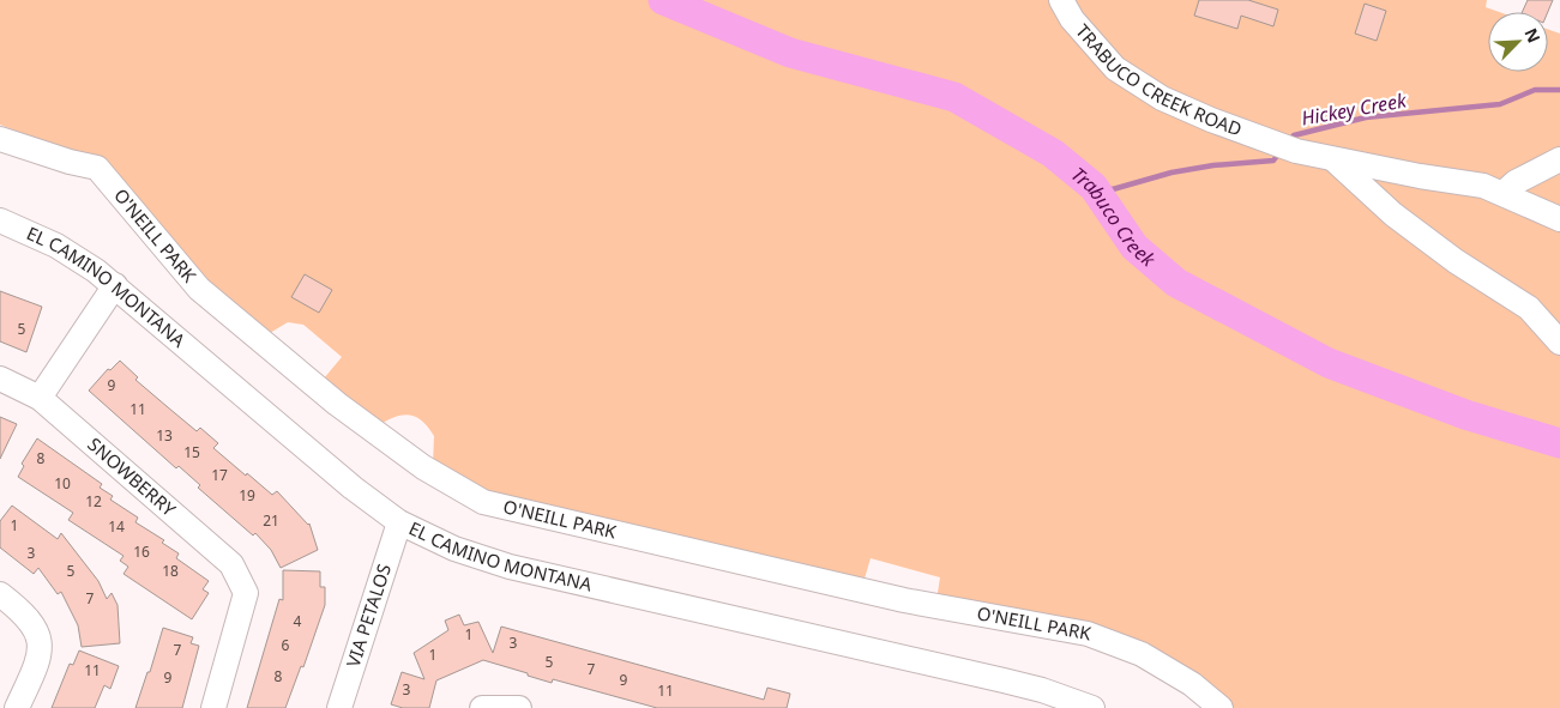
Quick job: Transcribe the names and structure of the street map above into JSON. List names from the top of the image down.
{
  "streets": {
    "street": [
      "TRABUCO CREEK ROAD",
      "O'NEILL PARK",
      "EL CAMINO MONTANA",
      "SNOWBERRY",
      "VIA PETALOS"
    ]
  },
  "crossings": [
    ["EL CAMINO MONTANA", "VIA PETALOS"]
  ],
  "water": ["Hickey Creek", "Trabuco Creek"],
  "house_numbers": [
    "5",
    "9",
    "11",
    "13",
    "15",
    "8",
    "17",
    "10",
    "19",
    "12",
    "21",
    "1",
    "14",
    "16",
    "3",
    "5",
    "18",
    "7",
    "4",
    "1",
    "3",
    "6",
    "7",
    "1",
    "5",
    "7",
    "11",
    "8",
    "9",
    "9",
    "3",
    "11"
  ],
  "north": "top right"
}
